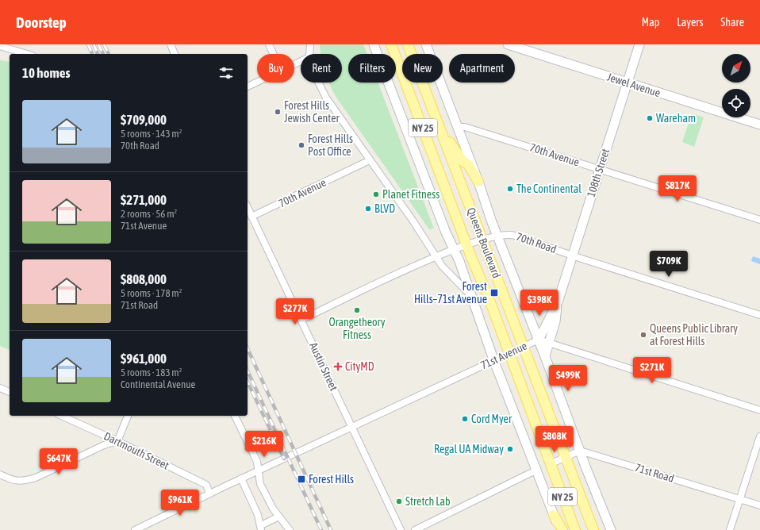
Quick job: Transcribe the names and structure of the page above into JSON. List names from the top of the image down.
{
  "streets": {
    "main road": ["NY 25", "Queens Boulevard"],
    "street": [
      "Jewel Avenue",
      "70th Avenue",
      "108th Street",
      "70th Road",
      "71st Avenue",
      "Austin Street",
      "Dartmouth Street",
      "71st Road"
    ]
  },
  "crossings": [
    ["Jewel Avenue", "108th Street"],
    ["70th Avenue", "108th Street"],
    ["70th Avenue", "Queens Boulevard"],
    ["70th Avenue", "Austin Street"],
    ["108th Street", "Queens Boulevard"],
    ["108th Street", "70th Road"],
    ["108th Street", "71st Avenue"],
    ["Queens Boulevard", "70th Road"],
    ["Queens Boulevard", "71st Avenue"],
    ["Queens Boulevard", "71st Road"],
    ["70th Road", "Austin Street"],
    ["71st Avenue", "Austin Street"],
    ["71st Avenue", "Dartmouth Street"]
  ],
  "places": {
    "other": [
      "Forest Hills Jewish Center",
      "Wareham",
      "Forest Hills Post Office",
      "The Continental",
      "Planet Fitness",
      "BLVD",
      "Orangetheory Fitness",
      "Queens Public Library at Forest Hills",
      "Cord Myer",
      "Regal UA Midway",
      "Stretch Lab"
    ],
    "transit": ["Forest Hills–71st Avenue", "Forest Hills"],
    "health": ["CityMD"]
  },
  "north": "top right",
  "page": {
    "header": "Doorstep",
    "nav": ["Map", "Layers", "Share"],
    "chip": [
      "Buy",
      "Rent",
      "Filters",
      "New",
      "Apartment"
    ],
    "heading": "10 homes",
    "list": [
      {
        "name": "$709,000",
        "note": "5 rooms · 143 m² · 70th Road"
      },
      {
        "name": "$271,000",
        "note": "2 rooms · 56 m² · 71st Avenue"
      },
      {
        "name": "$808,000",
        "note": "5 rooms · 178 m² · 71st Road"
      },
      {
        "name": "$961,000",
        "note": "5 rooms · 183 m² · Continental Avenue"
      }
    ],
    "price": [
      "$817K",
      "$709K",
      "$398K",
      "$277K",
      "$271K",
      "$499K",
      "$808K",
      "$216K",
      "$647K",
      "$961K"
    ]
  }
}
